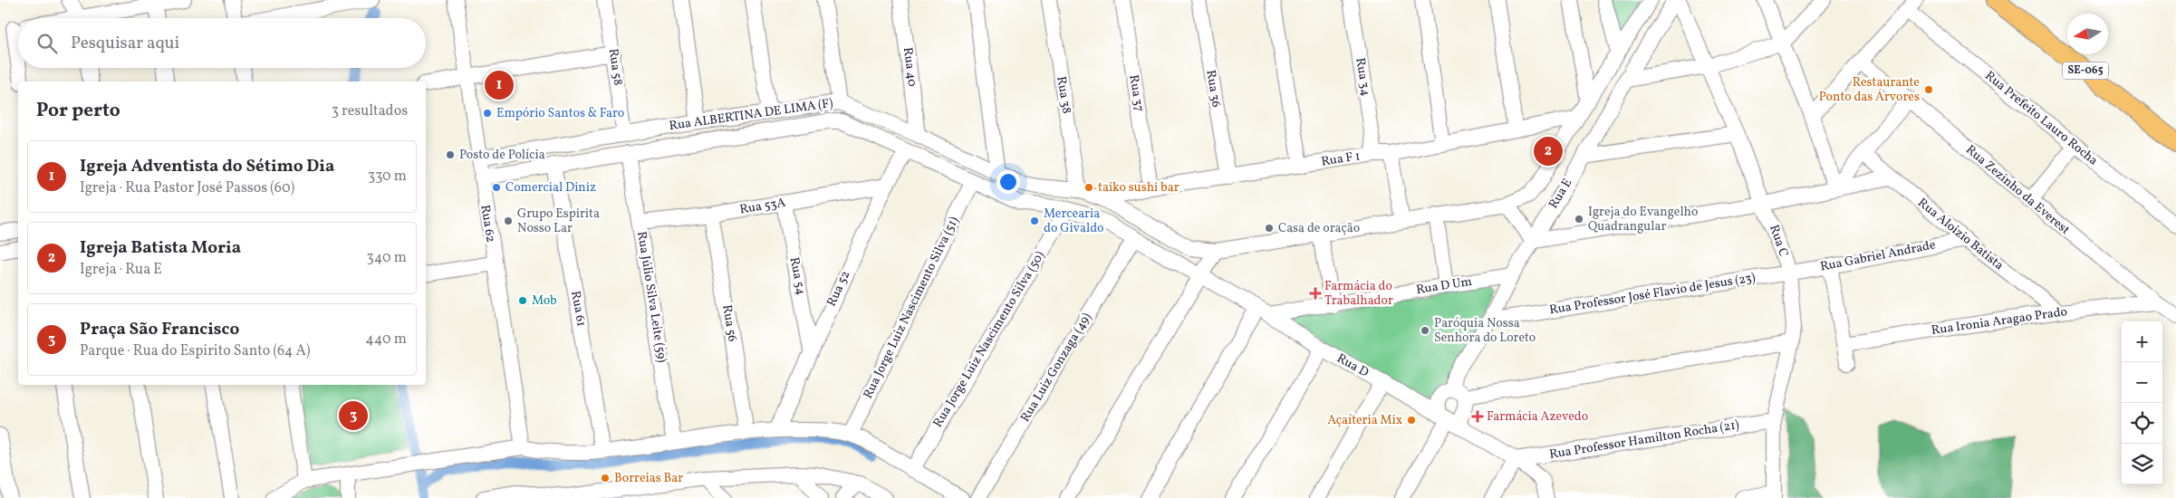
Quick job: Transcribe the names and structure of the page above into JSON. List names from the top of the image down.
{
  "streets": {
    "main road": ["SE-065"],
    "street": [
      "Rua 58",
      "Rua 40",
      "Rua 34",
      "Rua 36",
      "Rua 37",
      "Rua 38",
      "Rua ALBERTINA DE LIMA (F)",
      "Rua Prefeito Lauro Rocha",
      "Rua F 1",
      "Rua Zezinho da Everest",
      "Rua E",
      "Rua 53A",
      "Rua 62",
      "Rua Aloizio Batista",
      "Rua C",
      "Rua Gabriel Andrade",
      "Rua 54",
      "Rua D Um",
      "Rua 52",
      "Rua Professor José Flavio de Jesus (23)",
      "Rua Júlio Silva Leite (59)",
      "Rua Jorge Luiz Nascimento Silva (51)",
      "Rua 61",
      "Rua Ironia Aragao Prado",
      "Rua 56",
      "Rua Jorge Luiz Nascimento Silva (50)",
      "Rua D",
      "Rua Luiz Gonzaga (49)",
      "Rua Professor Hamilton Rocha (21)"
    ]
  },
  "crossings": [
    ["Rua 58", "Rua ALBERTINA DE LIMA (F)"],
    ["Rua 40", "Rua ALBERTINA DE LIMA (F)"],
    ["Rua 34", "Rua F 1"],
    ["Rua 36", "Rua F 1"],
    ["Rua 37", "Rua F 1"],
    ["Rua 38", "Rua ALBERTINA DE LIMA (F)"],
    ["Rua ALBERTINA DE LIMA (F)", "Rua F 1"],
    ["Rua ALBERTINA DE LIMA (F)", "Rua E"],
    ["Rua ALBERTINA DE LIMA (F)", "Rua 62"],
    ["Rua F 1", "Rua E"],
    ["Rua Zezinho da Everest", "Rua Ironia Aragao Prado"],
    ["Rua E", "Rua D Um"],
    ["Rua E", "Rua Professor José Flavio de Jesus (23)"],
    ["Rua E", "Rua D"],
    ["Rua 53A", "Rua 54"],
    ["Rua 53A", "Rua 52"],
    ["Rua 53A", "Rua Júlio Silva Leite (59)"],
    ["Rua 53A", "Rua 56"],
    ["Rua 62", "Rua D"],
    ["Rua Aloizio Batista", "Rua Gabriel Andrade"],
    ["Rua Aloizio Batista", "Rua Ironia Aragao Prado"],
    ["Rua C", "Rua Gabriel Andrade"],
    ["Rua C", "Rua Professor José Flavio de Jesus (23)"],
    ["Rua C", "Rua Professor Hamilton Rocha (21)"],
    ["Rua Gabriel Andrade", "Rua Professor José Flavio de Jesus (23)"],
    ["Rua 54", "Rua 52"],
    ["Rua D Um", "Rua D"],
    ["Rua 52", "Rua D"],
    ["Rua Júlio Silva Leite (59)", "Rua D"],
    ["Rua Jorge Luiz Nascimento Silva (51)", "Rua D"],
    ["Rua 61", "Rua D"],
    ["Rua Jorge Luiz Nascimento Silva (50)", "Rua D"],
    ["Rua D", "Rua Luiz Gonzaga (49)"],
    ["Rua D", "Rua Professor Hamilton Rocha (21)"]
  ],
  "places": {
    "other": [
      "Restaurante Ponto das Árvores",
      "Empório Santos & Faro",
      "Posto de Polícia",
      "Comercial Diniz",
      "taiko sushi bar",
      "Igreja do Evangelho Quadrangular",
      "Grupo Espirita Nosso Lar",
      "Mercearia do Givaldo",
      "Casa de oração",
      "Mob",
      "Paróquia Nossa Senhora do Loreto",
      "Açaíteria Mix",
      "Borreias Bar"
    ],
    "health": ["Farmácia do Trabalhador", "Farmácia Azevedo"]
  },
  "north": "left",
  "page": {
    "search": "Pesquisar aqui",
    "pins": ["1", "2", "3"],
    "heading": ["Por perto", "3 resultados"],
    "list": [
      {
        "mark": "1",
        "name": "Igreja Adventista do Sétimo Dia",
        "note": "Igreja · Rua Pastor José Passos (60)",
        "value": "330 m"
      },
      {
        "mark": "2",
        "name": "Igreja Batista Moria",
        "note": "Igreja · Rua E",
        "value": "340 m"
      },
      {
        "mark": "3",
        "name": "Praça São Francisco",
        "note": "Parque · Rua do Espirito Santo (64 A)",
        "value": "440 m"
      }
    ],
    "map_buttons": ["+", "−"]
  }
}
